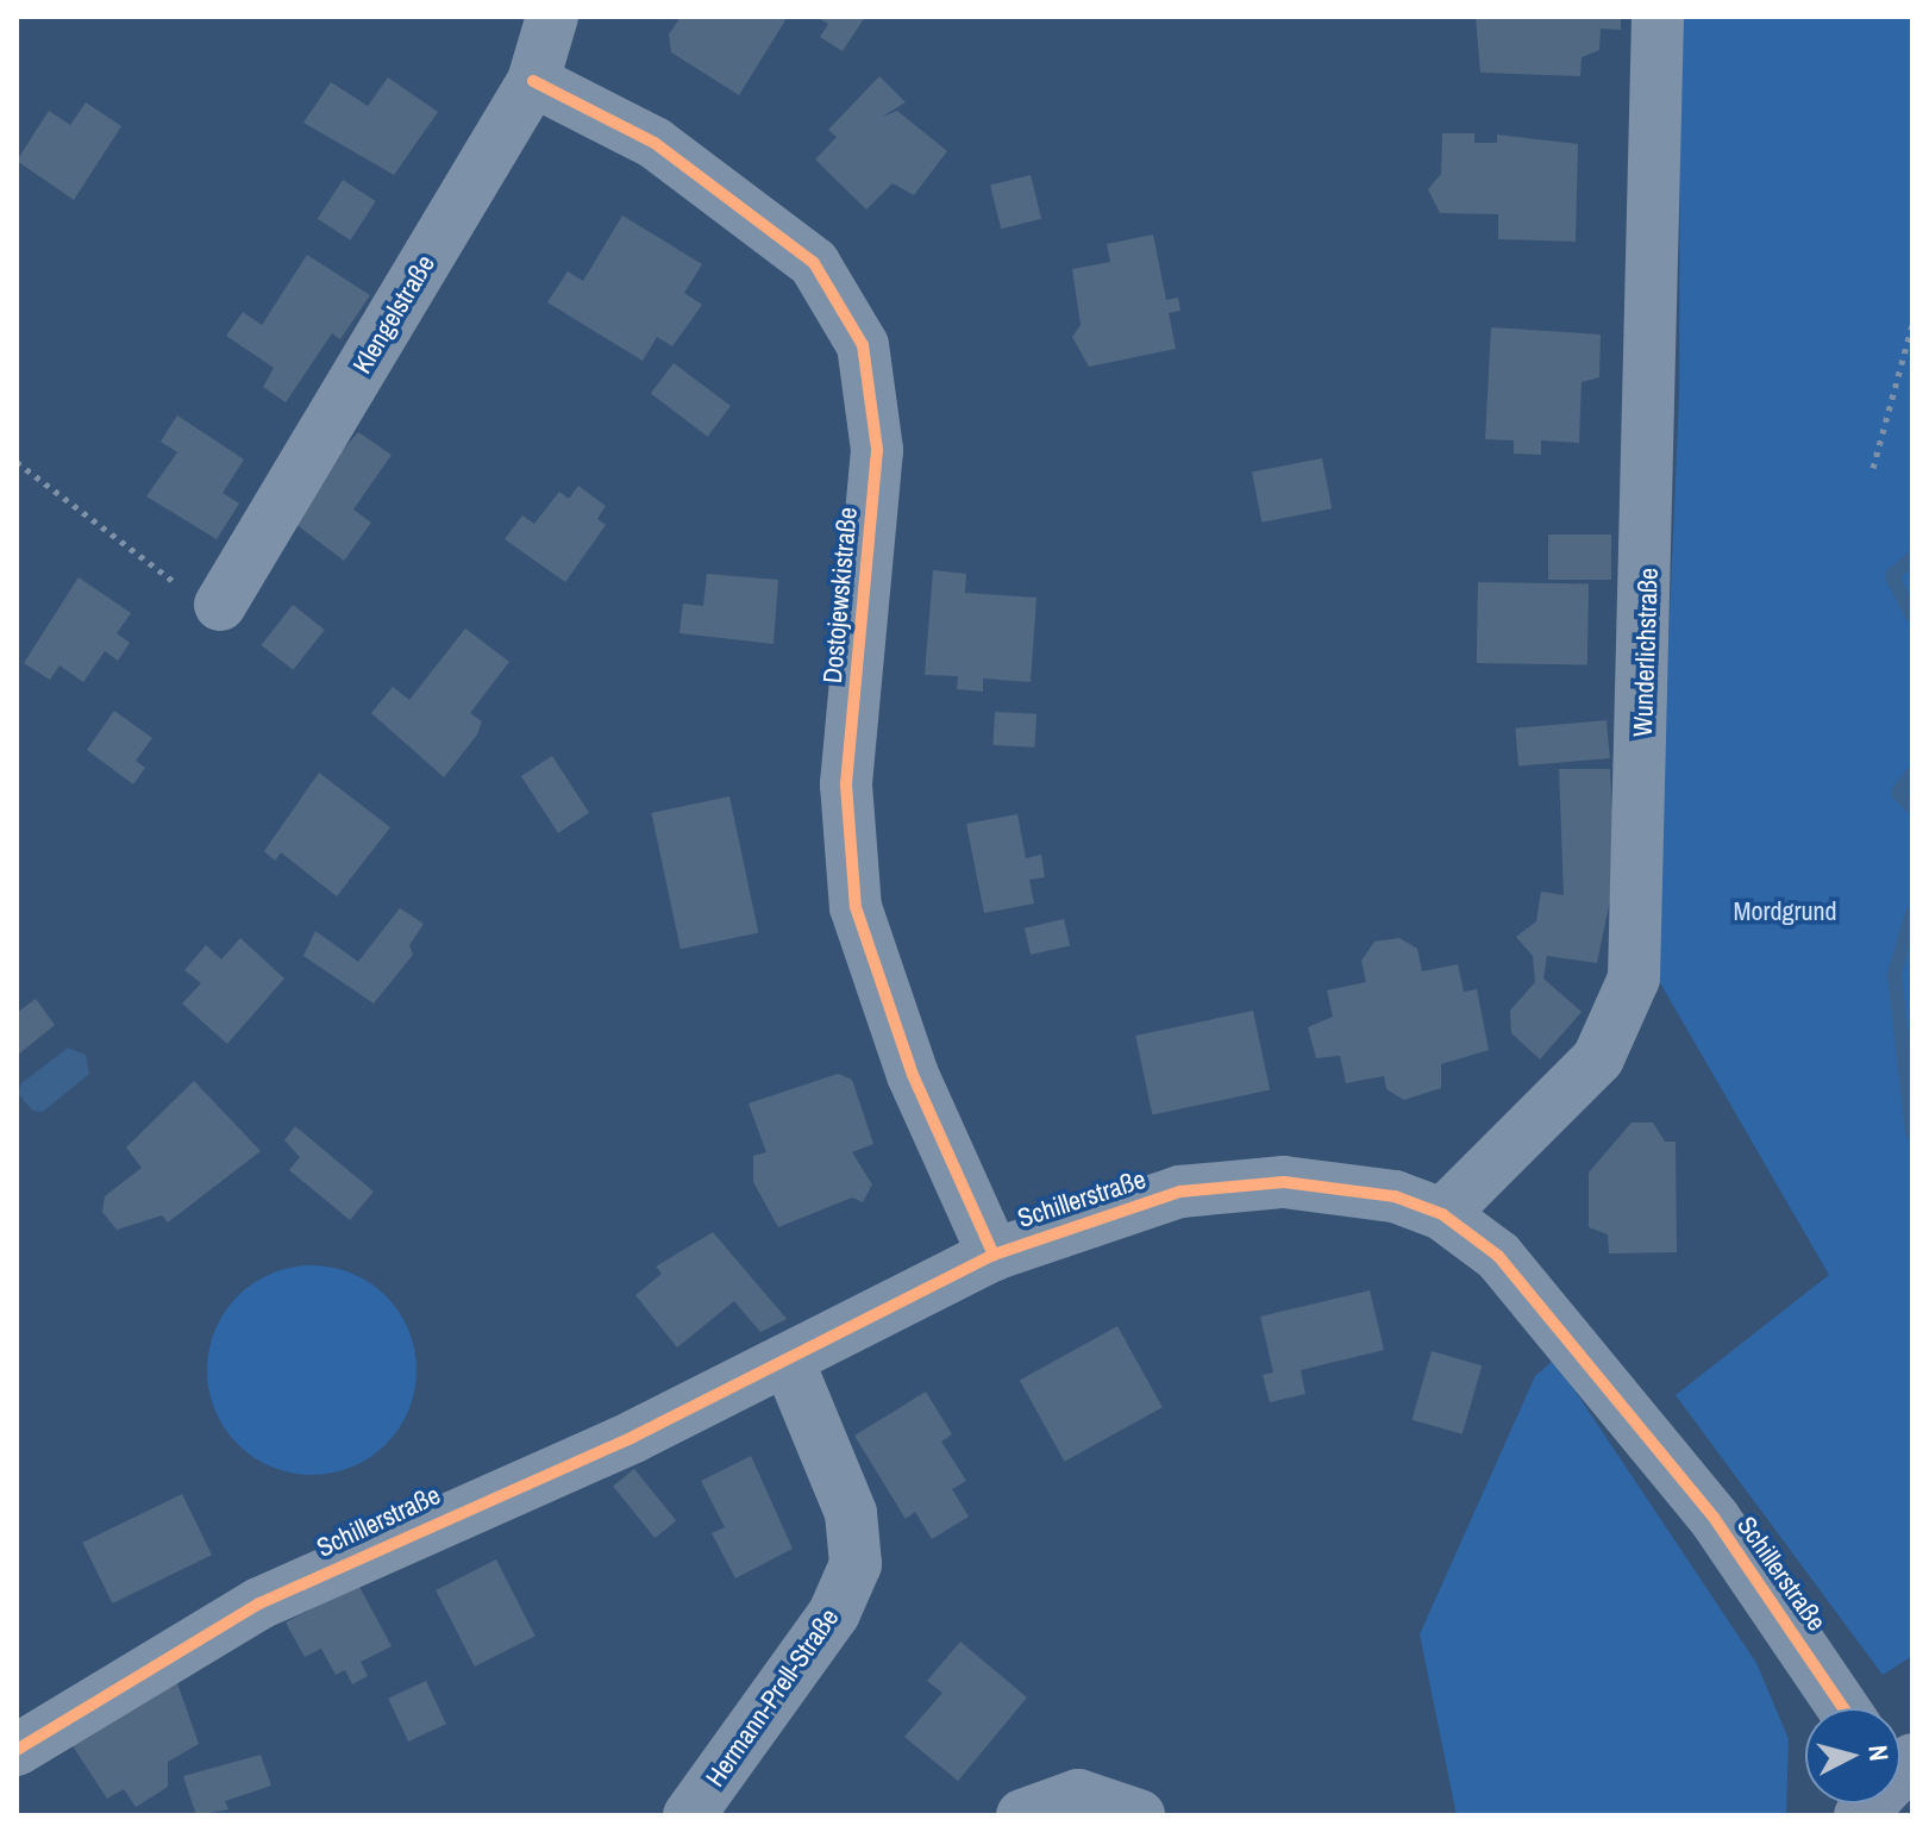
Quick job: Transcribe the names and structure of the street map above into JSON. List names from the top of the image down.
{
  "streets": {
    "street": [
      "Klengelstraße",
      "Dostojewskistraße",
      "Wunderlichstraße",
      "Schillerstraße",
      "Hermann-Prell-Straße"
    ]
  },
  "crossings": [
    ["Klengelstraße", "Dostojewskistraße"],
    ["Dostojewskistraße", "Schillerstraße"],
    ["Wunderlichstraße", "Schillerstraße"],
    ["Schillerstraße", "Hermann-Prell-Straße"]
  ],
  "parks": ["Mordgrund"],
  "north": "right"
}
